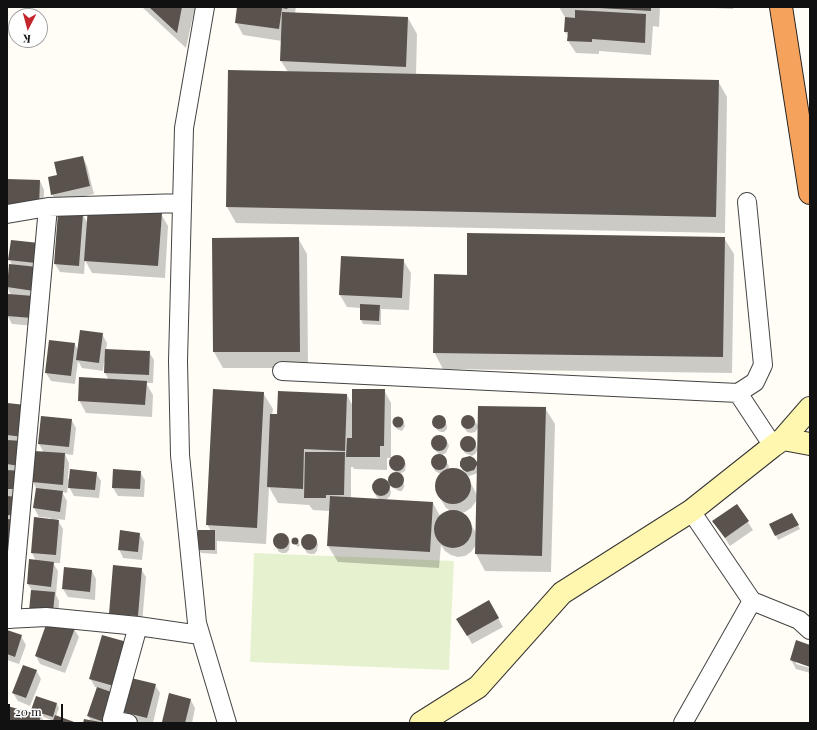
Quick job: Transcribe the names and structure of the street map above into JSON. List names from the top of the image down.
{
  "scale_bar": "20 m",
  "north": "bottom"
}
